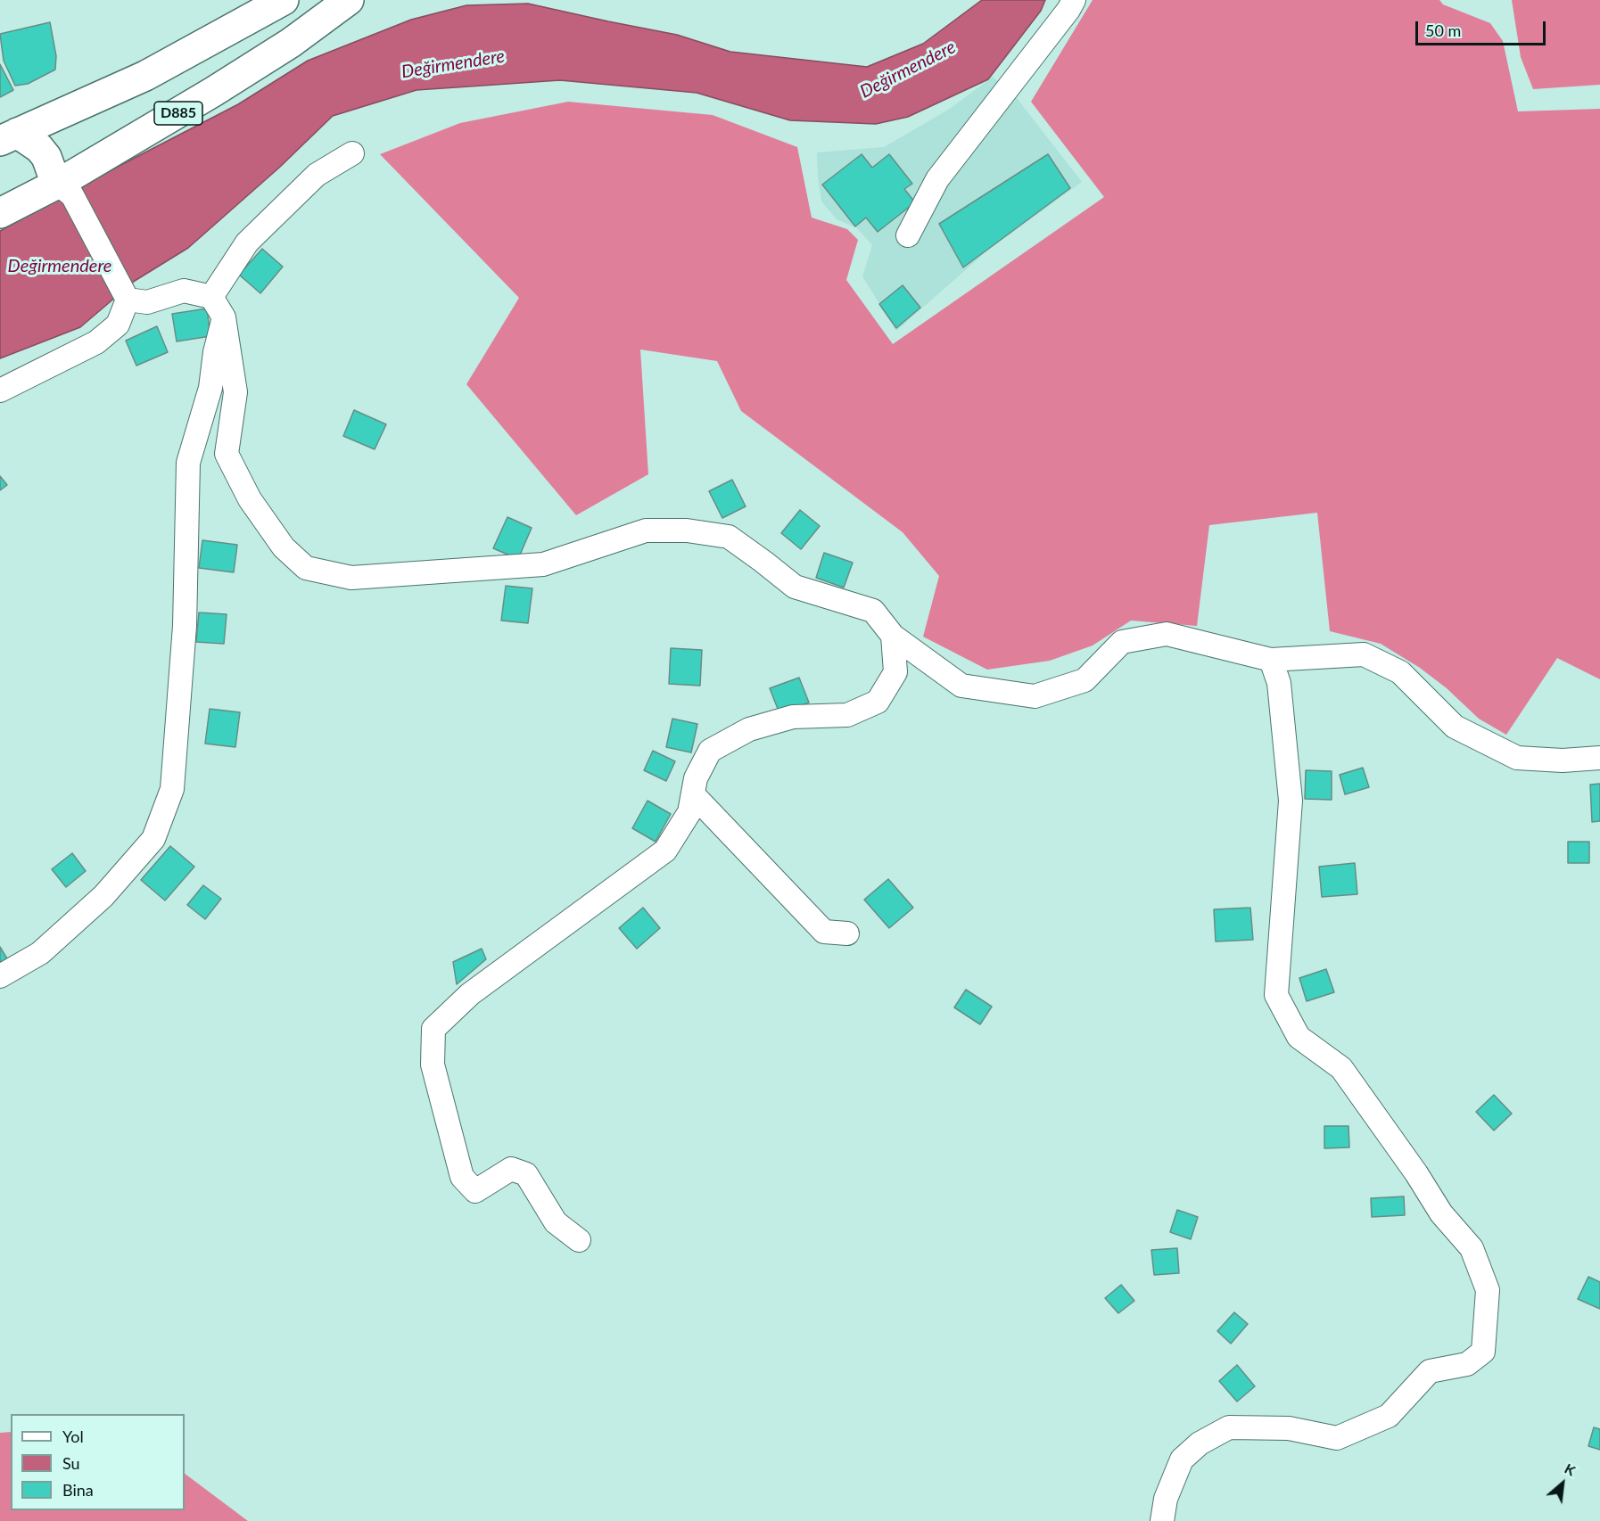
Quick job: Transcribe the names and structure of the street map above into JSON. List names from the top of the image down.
{
  "streets": {
    "highway": ["D885"]
  },
  "water": ["Değirmendere"],
  "legend": ["Yol", "Su", "Bina"],
  "scale_bar": "50 m",
  "north": "top right"
}
